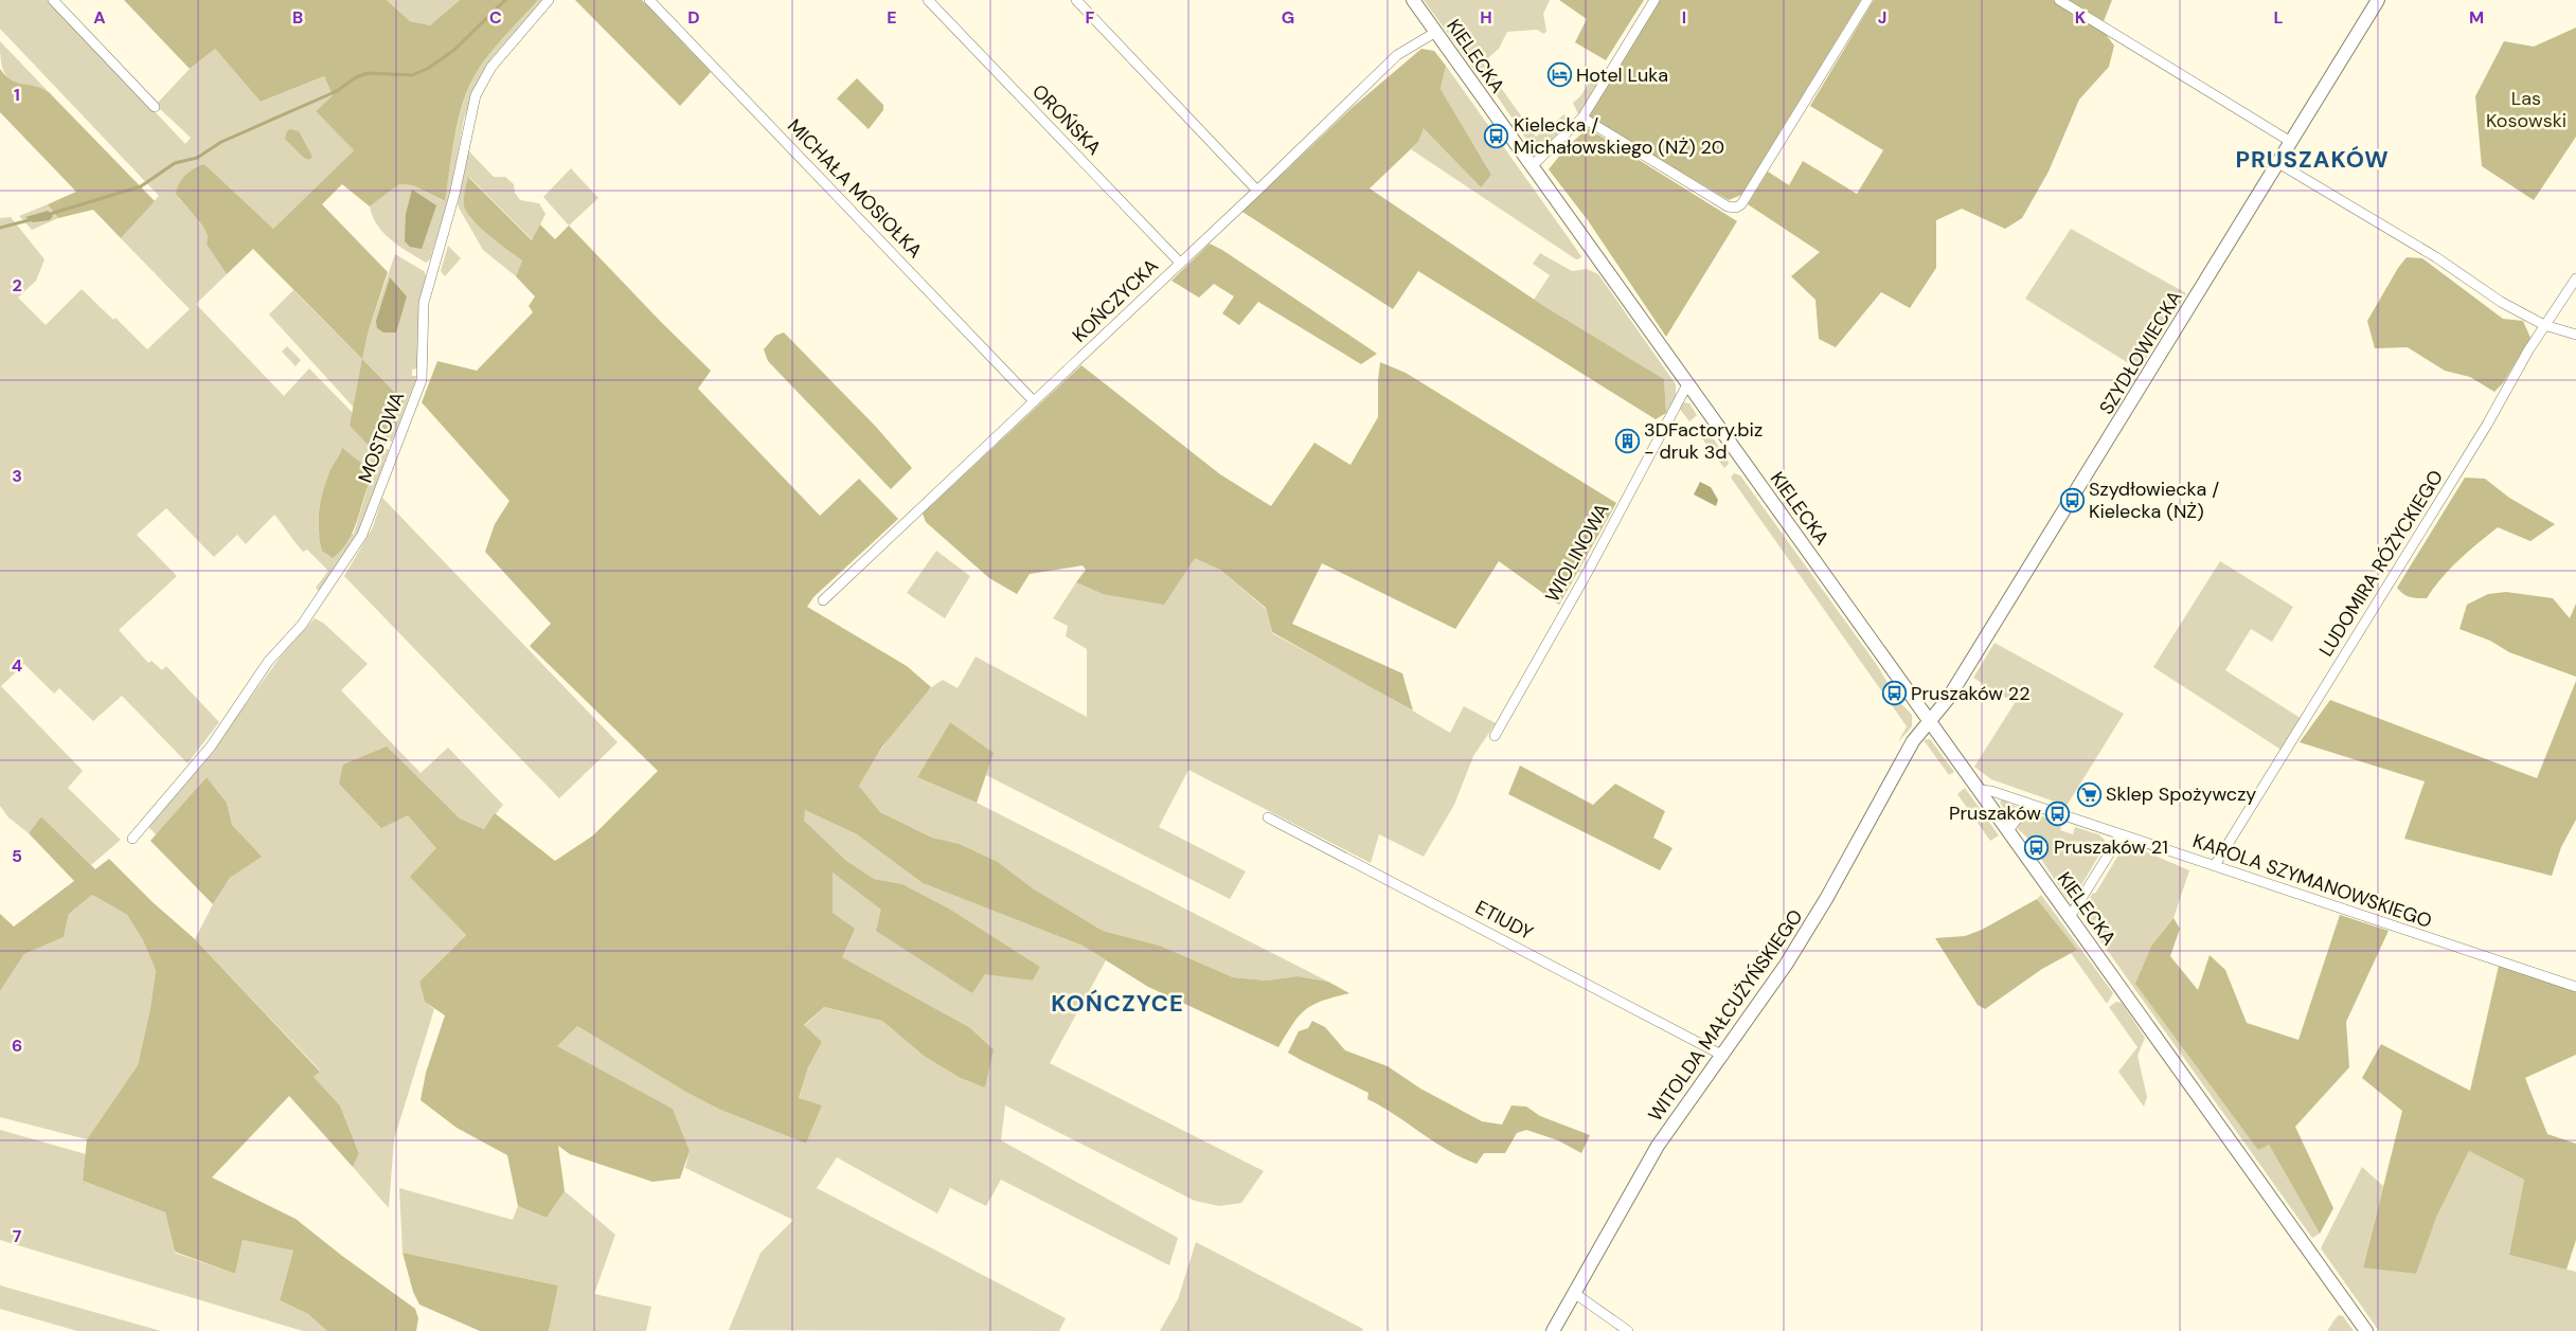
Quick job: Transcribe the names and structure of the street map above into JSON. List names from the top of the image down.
{
  "streets": {
    "main road": ["KIELECKA", "SZYDŁOWIECKA", "WITOLDA MAŁCUŻYŃSKIEGO"],
    "street": [
      "OROŃSKA",
      "MICHAŁA MOSIOŁKA",
      "KOŃCZYCKA",
      "MOSTOWA",
      "WIOLINOWA",
      "LUDOMIRA RÓŻYCKIEGO",
      "KAROLA SZYMANOWSKIEGO",
      "ETIUDY"
    ]
  },
  "crossings": [
    ["KIELECKA", "KOŃCZYCKA"],
    ["KIELECKA", "SZYDŁOWIECKA"],
    ["KIELECKA", "WIOLINOWA"],
    ["KIELECKA", "KAROLA SZYMANOWSKIEGO"],
    ["KIELECKA", "WITOLDA MAŁCUŻYŃSKIEGO"],
    ["OROŃSKA", "KOŃCZYCKA"],
    ["MICHAŁA MOSIOŁKA", "KOŃCZYCKA"],
    ["SZYDŁOWIECKA", "WITOLDA MAŁCUŻYŃSKIEGO"],
    ["LUDOMIRA RÓŻYCKIEGO", "KAROLA SZYMANOWSKIEGO"],
    ["ETIUDY", "WITOLDA MAŁCUŻYŃSKIEGO"]
  ],
  "districts": ["PRUSZAKÓW", "KOŃCZYCE"],
  "parks": ["Las Kosowski"],
  "places": {
    "hotel": ["Hotel Luka"],
    "bus stop": [
      "Kielecka / Michałowskiego (NŻ) 20",
      "Szydłowiecka / Kielecka (NŻ)",
      "Pruszaków 22",
      "Pruszaków",
      "Pruszaków 21"
    ],
    "building": ["3DFactory.biz - druk 3d"],
    "supermarket": ["Sklep Spożywczy"]
  },
  "grid": {
    "columns": [
      "A",
      "B",
      "C",
      "D",
      "E",
      "F",
      "G",
      "H",
      "I",
      "J",
      "K",
      "L",
      "M"
    ],
    "rows": [
      "1",
      "2",
      "3",
      "4",
      "5",
      "6",
      "7"
    ]
  }
}
